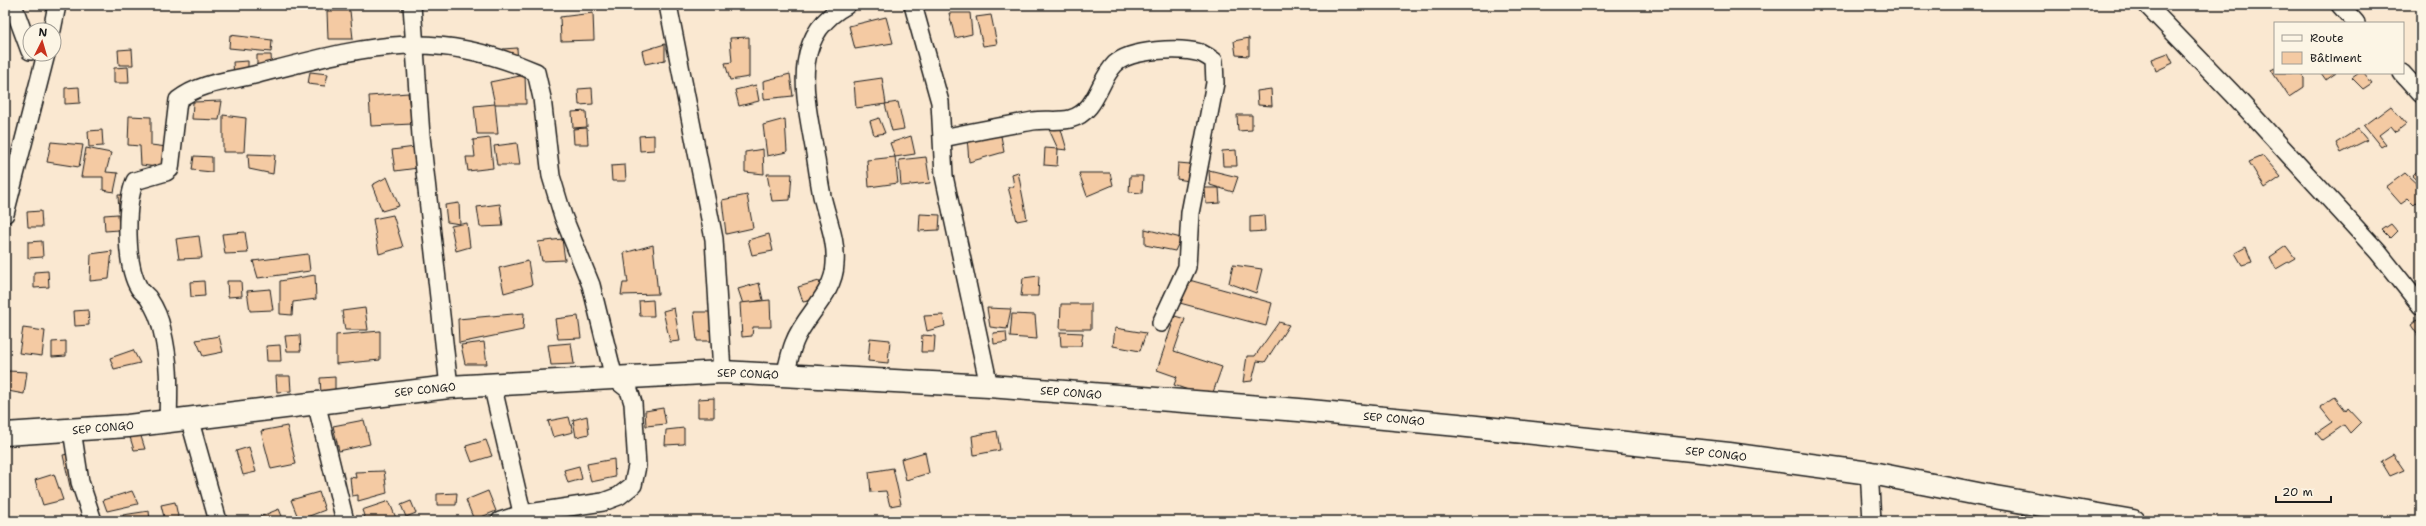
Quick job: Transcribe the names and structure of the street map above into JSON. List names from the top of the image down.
{
  "streets": {
    "street": ["SEP CONGO"]
  },
  "legend": ["Route", "Bâtiment"],
  "scale_bar": "20 m",
  "north": "top"
}
